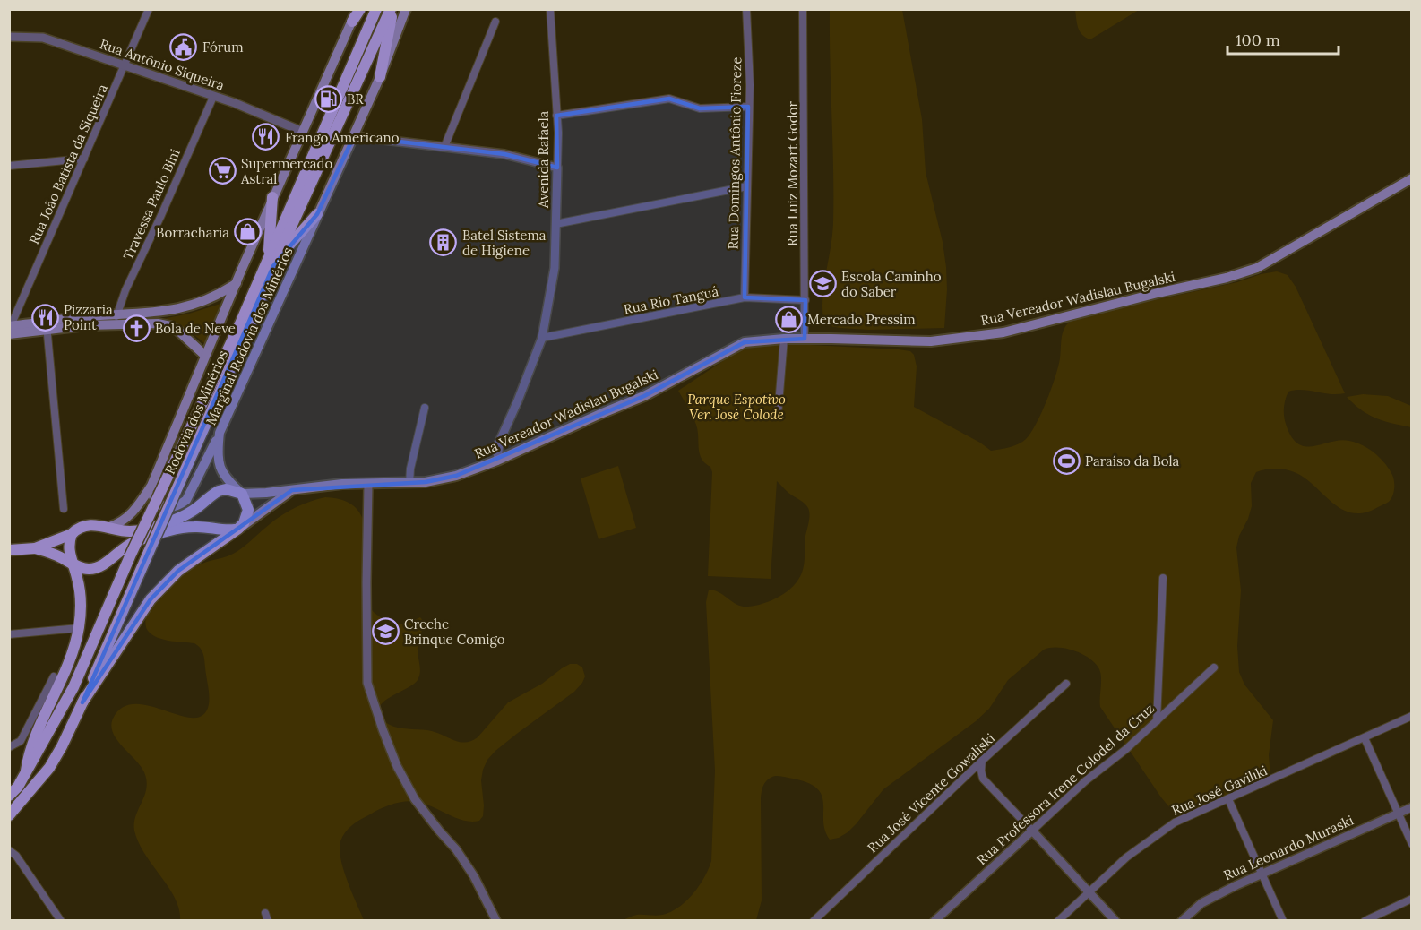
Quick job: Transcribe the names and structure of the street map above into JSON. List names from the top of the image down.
{
  "streets": {
    "main road": ["Rua Vereador Wadislau Bugalski", "Marginal Rodovia dos Minérios", "Rodovia dos Minérios"],
    "street": [
      "Rua Antônio Siqueira",
      "Rua Domingos Antônio Fioreze",
      "Avenida Rafaela",
      "Rua João Batista da Siqueira",
      "Rua Luiz Mozart Godor",
      "Travessa Paulo Bini",
      "Rua Rio Tanguá",
      "Rua Professora Irene Colodel da Cruz",
      "Rua José Gaviliki",
      "Rua José Vicente Gowaliski",
      "Rua Leonardo Muraski"
    ]
  },
  "crossings": [
    ["Rua Antônio Siqueira", "Rua João Batista da Siqueira"],
    ["Rua Antônio Siqueira", "Travessa Paulo Bini"],
    ["Rua Domingos Antônio Fioreze", "Rua Rio Tanguá"],
    ["Avenida Rafaela", "Rua Vereador Wadislau Bugalski"],
    ["Avenida Rafaela", "Rua Rio Tanguá"],
    ["Rua Luiz Mozart Godor", "Rua Vereador Wadislau Bugalski"],
    ["Rua Luiz Mozart Godor", "Rua Rio Tanguá"]
  ],
  "parks": ["Parque Espotivo Ver. José Colode"],
  "places": {
    "public building": ["Fórum"],
    "fuel station": ["BR"],
    "restaurant": ["Frango Americano", "Pizzaria Point"],
    "supermarket": ["Supermercado Astral"],
    "shop": ["Borracharia", "Mercado Pressim"],
    "building": ["Batel Sistema de Higiene"],
    "school or university": ["Escola Caminho do Saber", "Creche Brinque Comigo"],
    "church": ["Bola de Neve"],
    "sports": ["Paraíso da Bola"]
  },
  "scale_bar": "100 m"
}
